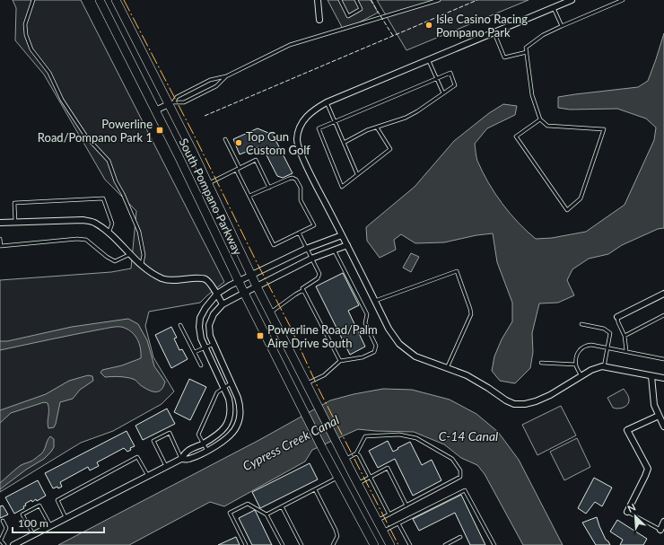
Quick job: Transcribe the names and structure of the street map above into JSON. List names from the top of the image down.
{
  "streets": {
    "main road": ["South Pompano Parkway"]
  },
  "water": ["C-14 Canal", "Cypress Creek Canal"],
  "places": {
    "other": ["Isle Casino Racing Pompano Park", "Top Gun Custom Golf"],
    "transit": ["Powerline Road/Pompano Park 1", "Powerline Road/Palm Aire Drive South"]
  },
  "scale_bar": "100 m",
  "north": "top left"
}
